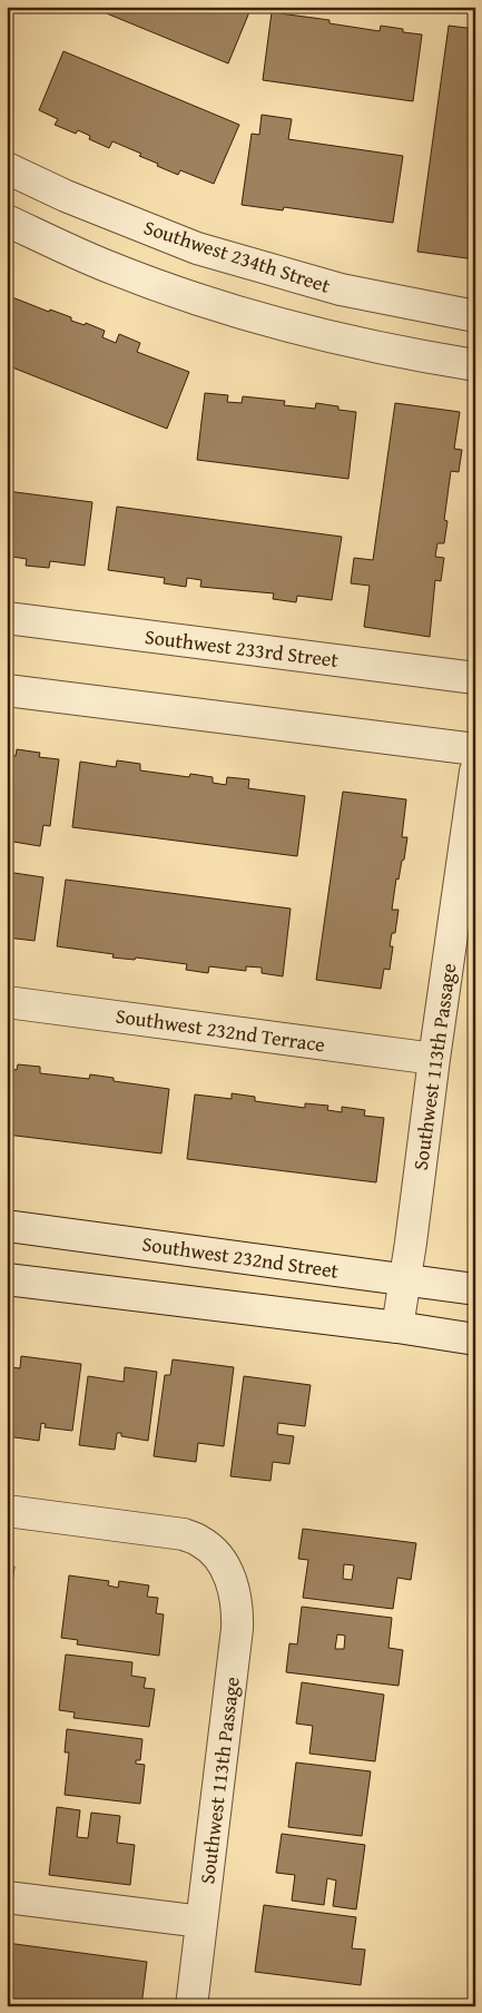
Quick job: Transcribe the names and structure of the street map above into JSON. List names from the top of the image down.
{
  "streets": {
    "street": [
      "Southwest 234th Street",
      "Southwest 233rd Street",
      "Southwest 232nd Terrace",
      "Southwest 113th Passage",
      "Southwest 232nd Street"
    ]
  },
  "crossings": [
    ["Southwest 232nd Terrace", "Southwest 113th Passage"],
    ["Southwest 113th Passage", "Southwest 232nd Street"]
  ]
}
